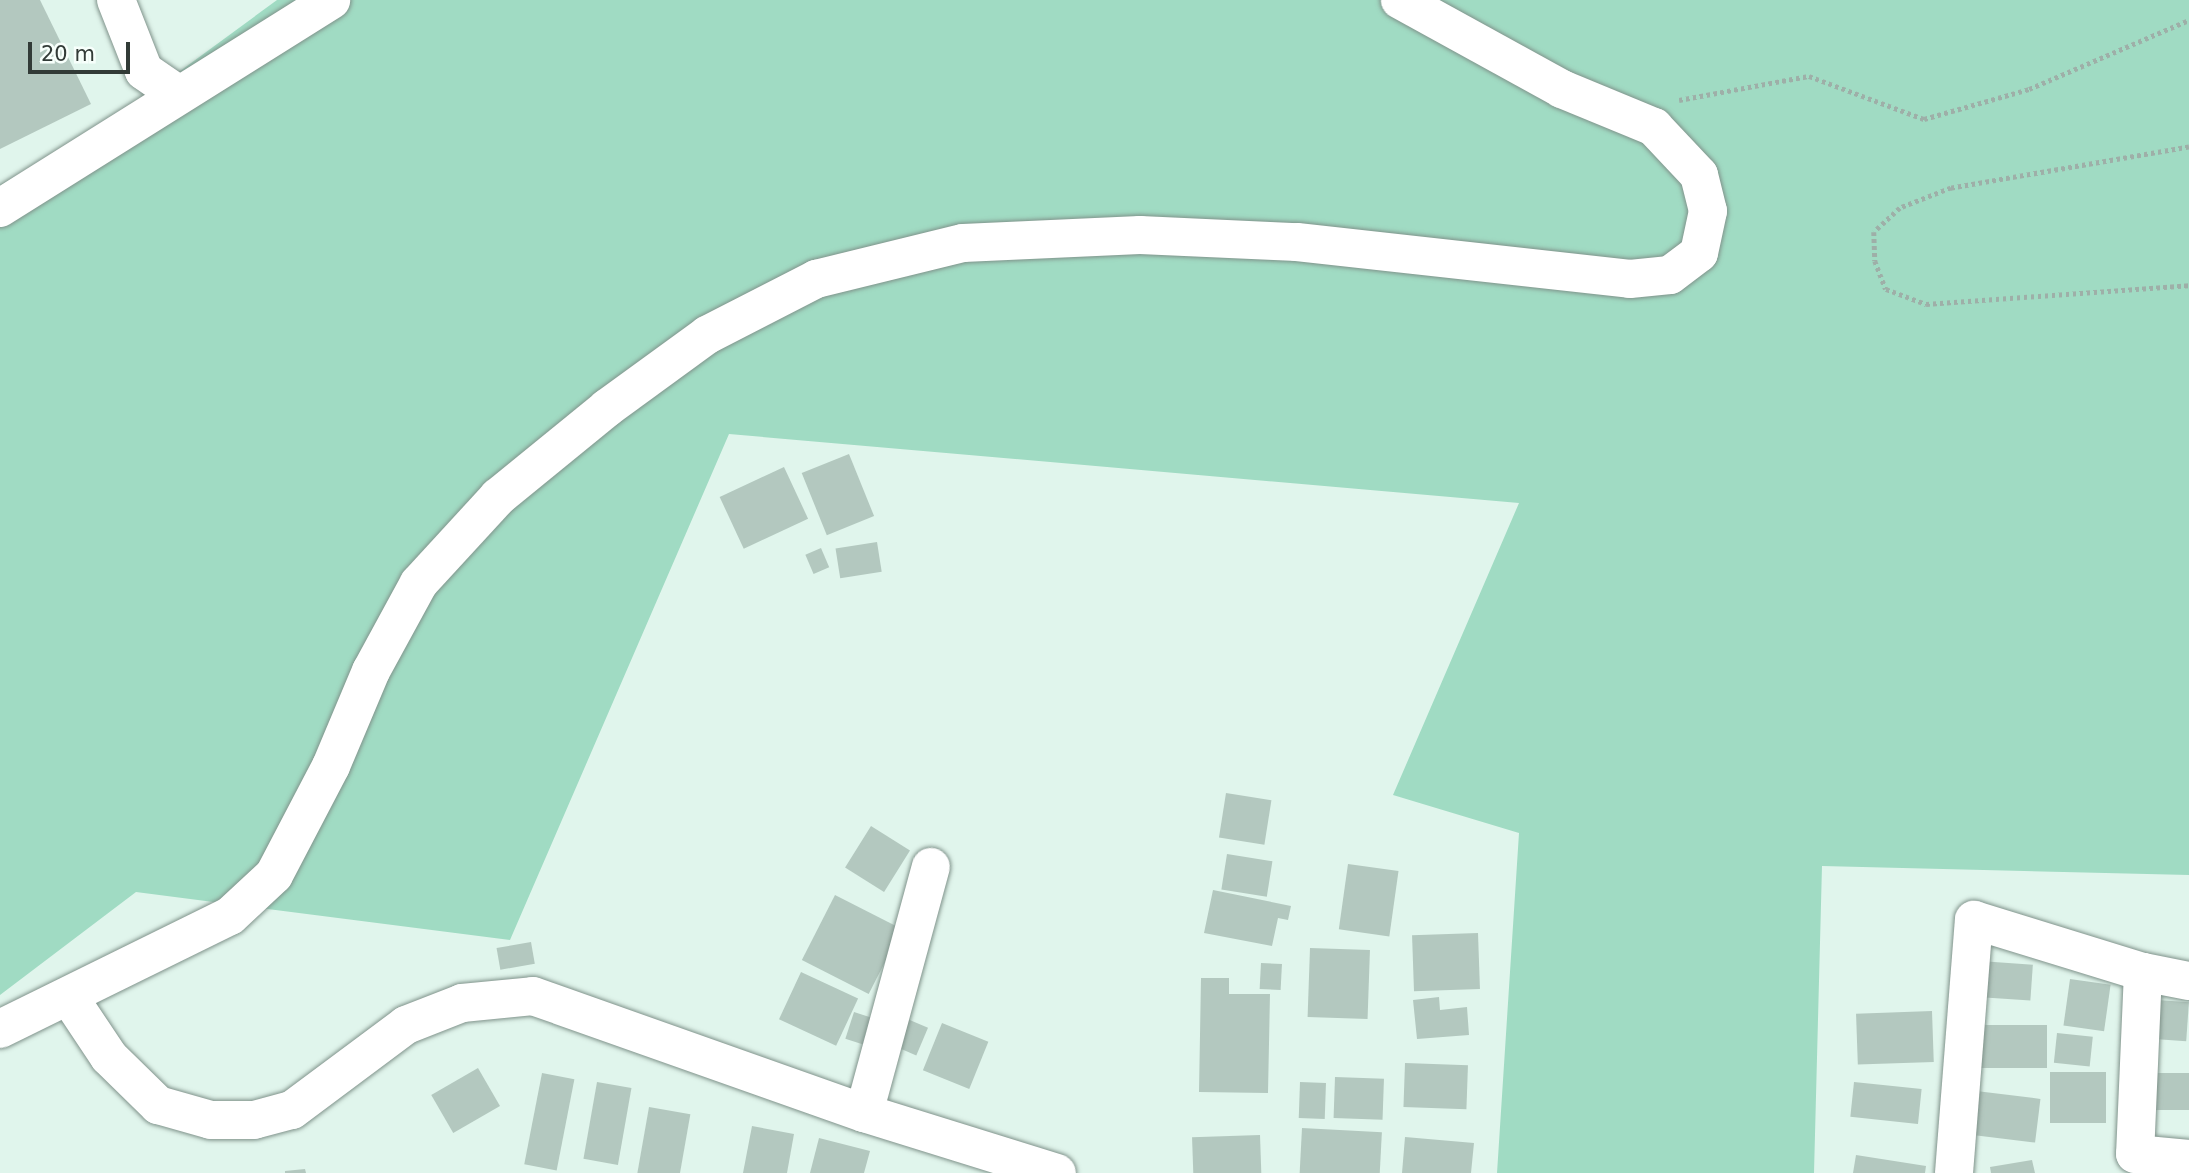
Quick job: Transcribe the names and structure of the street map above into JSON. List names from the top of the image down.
{
  "scale_bar": "20 m"
}
